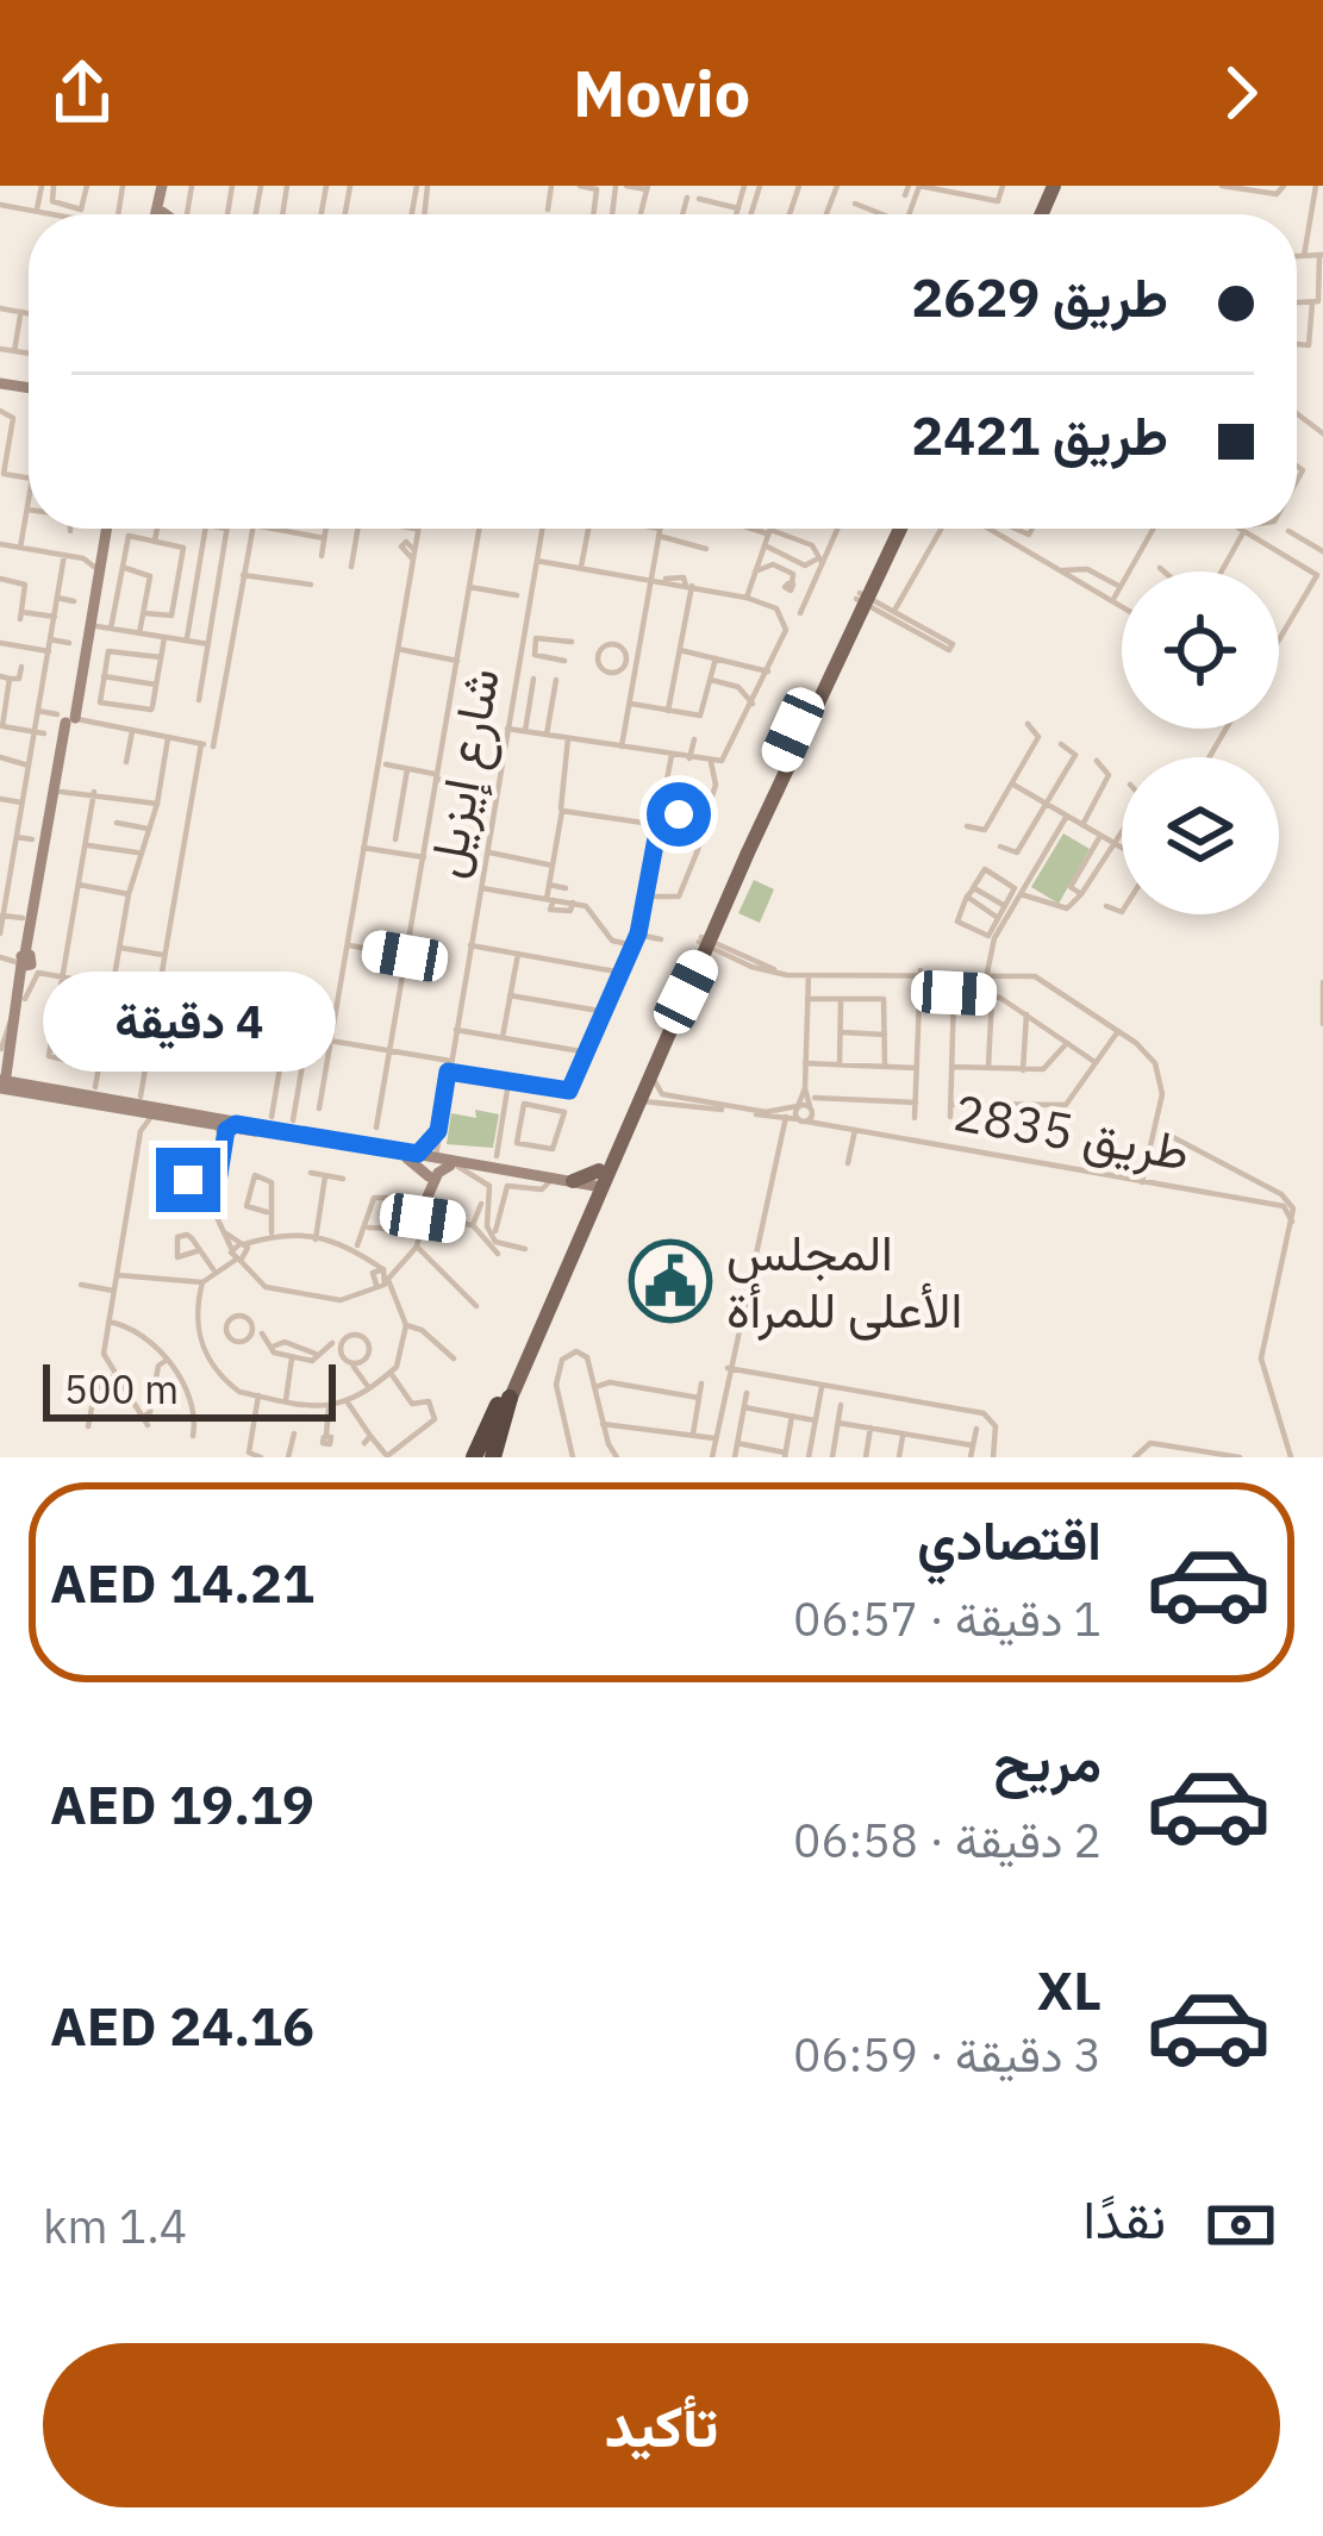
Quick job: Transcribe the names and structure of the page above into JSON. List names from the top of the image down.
{
  "streets": {
    "street": ["شارع إيزيل", "طريق 2835"]
  },
  "places": {
    "public building": ["المجلس الأعلى للمرأة"]
  },
  "scale_bar": "500 m",
  "page": {
    "header": "Movio",
    "banner": ["طريق 2629", "طريق 2421"],
    "bubble": "4 دقيقة",
    "scale": "500 m",
    "list": [
      {
        "name": "اقتصادي",
        "note": "1 دقيقة · 06:57",
        "value": "AED 14.21"
      },
      {
        "name": "مريح",
        "note": "2 دقيقة · 06:58",
        "value": "AED 19.19"
      },
      {
        "name": "XL",
        "note": "3 دقيقة · 06:59",
        "value": "AED 24.16"
      }
    ],
    "pay": ["نقدًا", "1.4 km"],
    "buttons": "تأكيد"
  }
}
